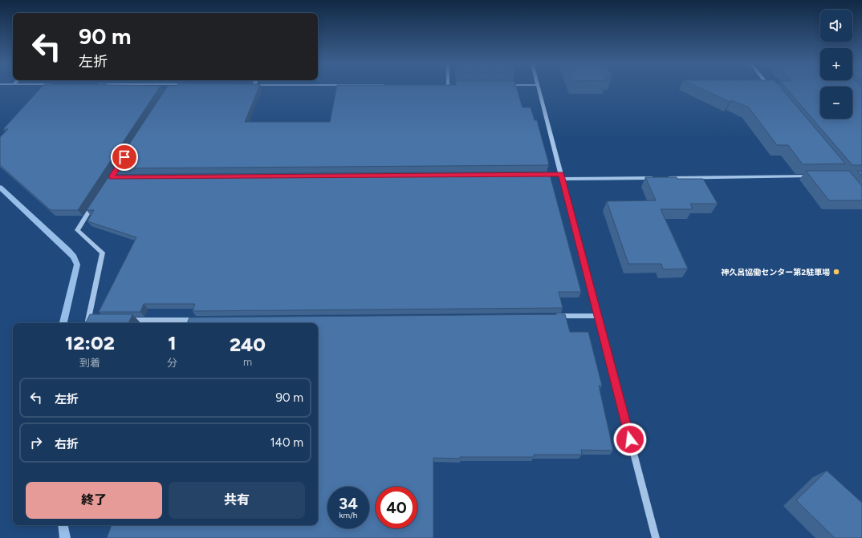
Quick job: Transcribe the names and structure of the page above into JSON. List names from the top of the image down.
{
  "places": ["神久呂協働センター第2駐車場"],
  "page": {
    "map_buttons": ["+", "−"],
    "turn": ["90 m", "左折"],
    "eta": [
      "12:02",
      "到着",
      "1",
      "分",
      "240",
      "m"
    ],
    "list": [
      {
        "name": "左折",
        "value": "90 m"
      },
      {
        "name": "右折",
        "value": "140 m"
      }
    ],
    "buttons": ["終了", "共有"],
    "speed": "34 km/h",
    "limit": "40"
  }
}
